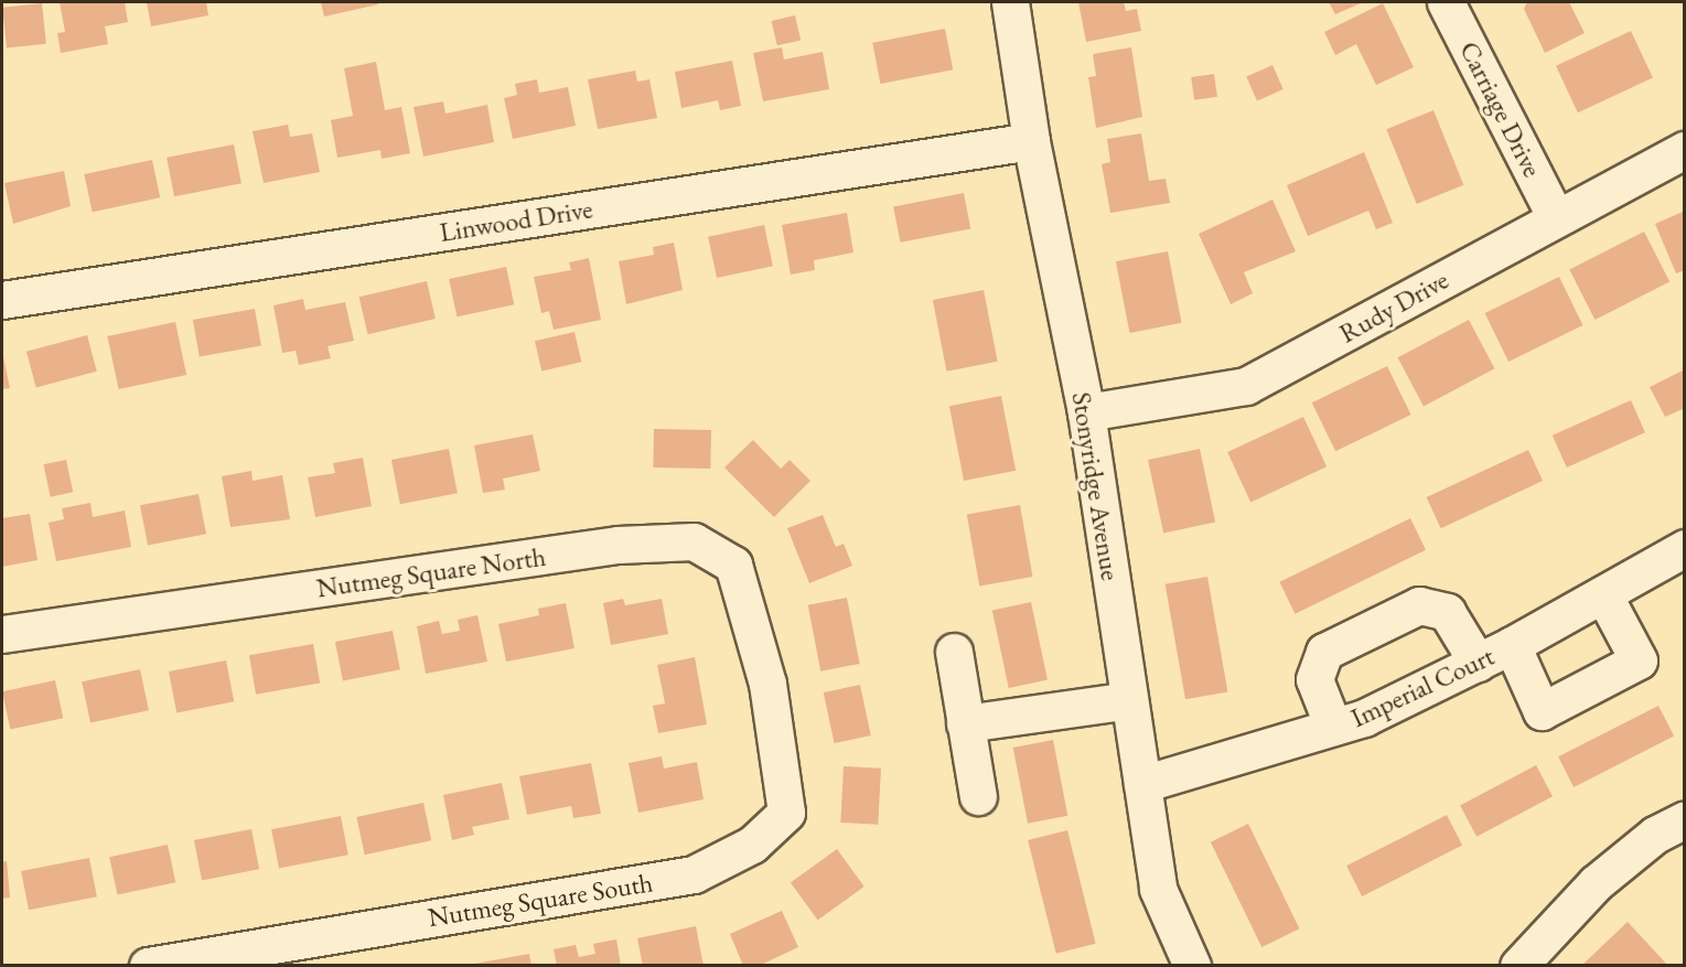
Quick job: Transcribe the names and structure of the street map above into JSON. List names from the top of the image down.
{
  "streets": {
    "street": [
      "Carriage Drive",
      "Linwood Drive",
      "Rudy Drive",
      "Stonyridge Avenue",
      "Nutmeg Square North",
      "Imperial Court",
      "Nutmeg Square South"
    ]
  },
  "crossings": [
    ["Carriage Drive", "Rudy Drive"],
    ["Linwood Drive", "Stonyridge Avenue"],
    ["Rudy Drive", "Stonyridge Avenue"],
    ["Stonyridge Avenue", "Imperial Court"],
    ["Nutmeg Square North", "Nutmeg Square South"]
  ]
}
